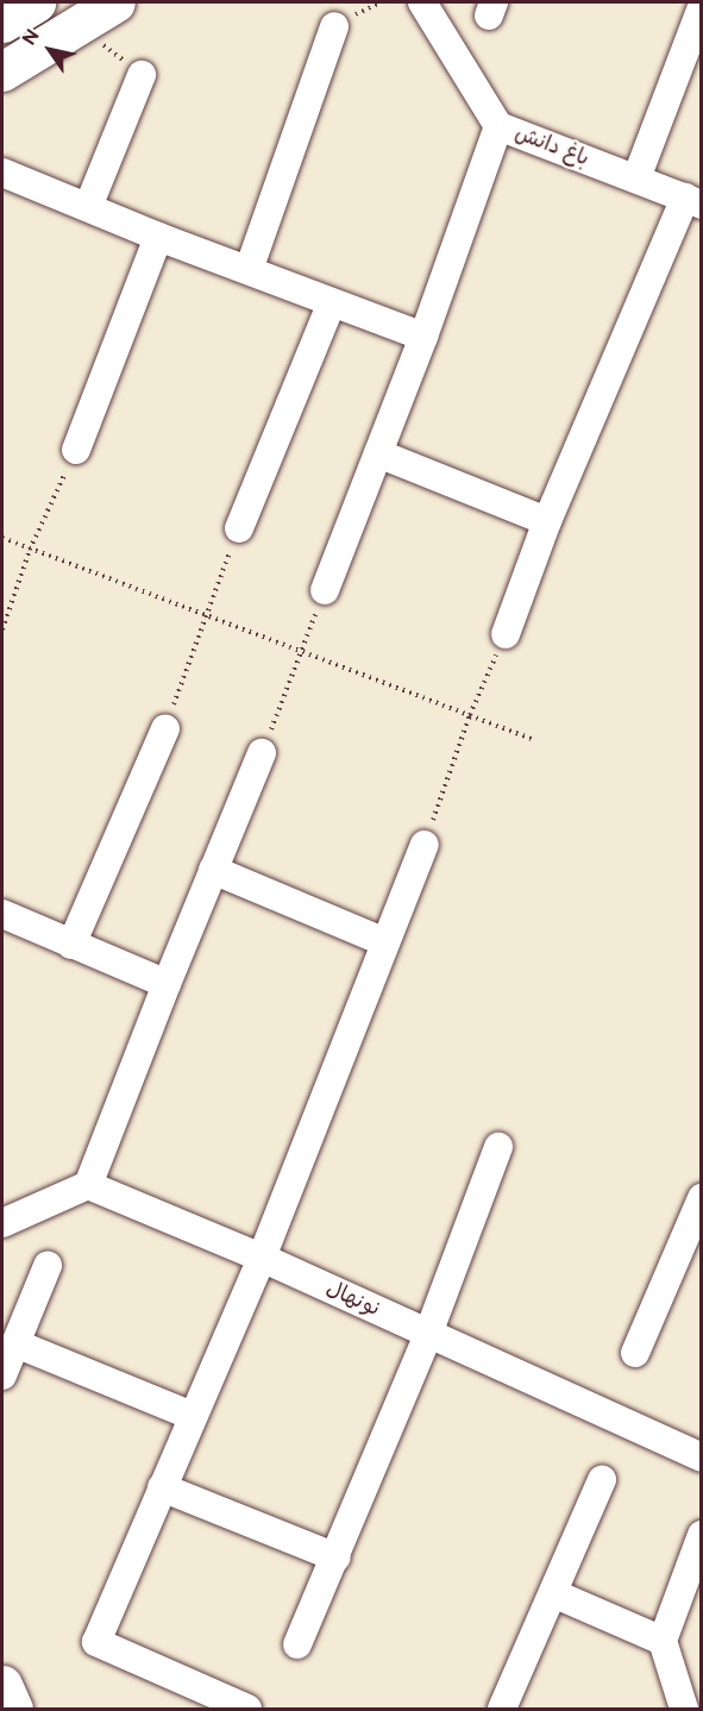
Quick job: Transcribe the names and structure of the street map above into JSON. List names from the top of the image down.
{
  "streets": {
    "street": ["باغ دانش", "نونهال"]
  },
  "north": "top left"
}
